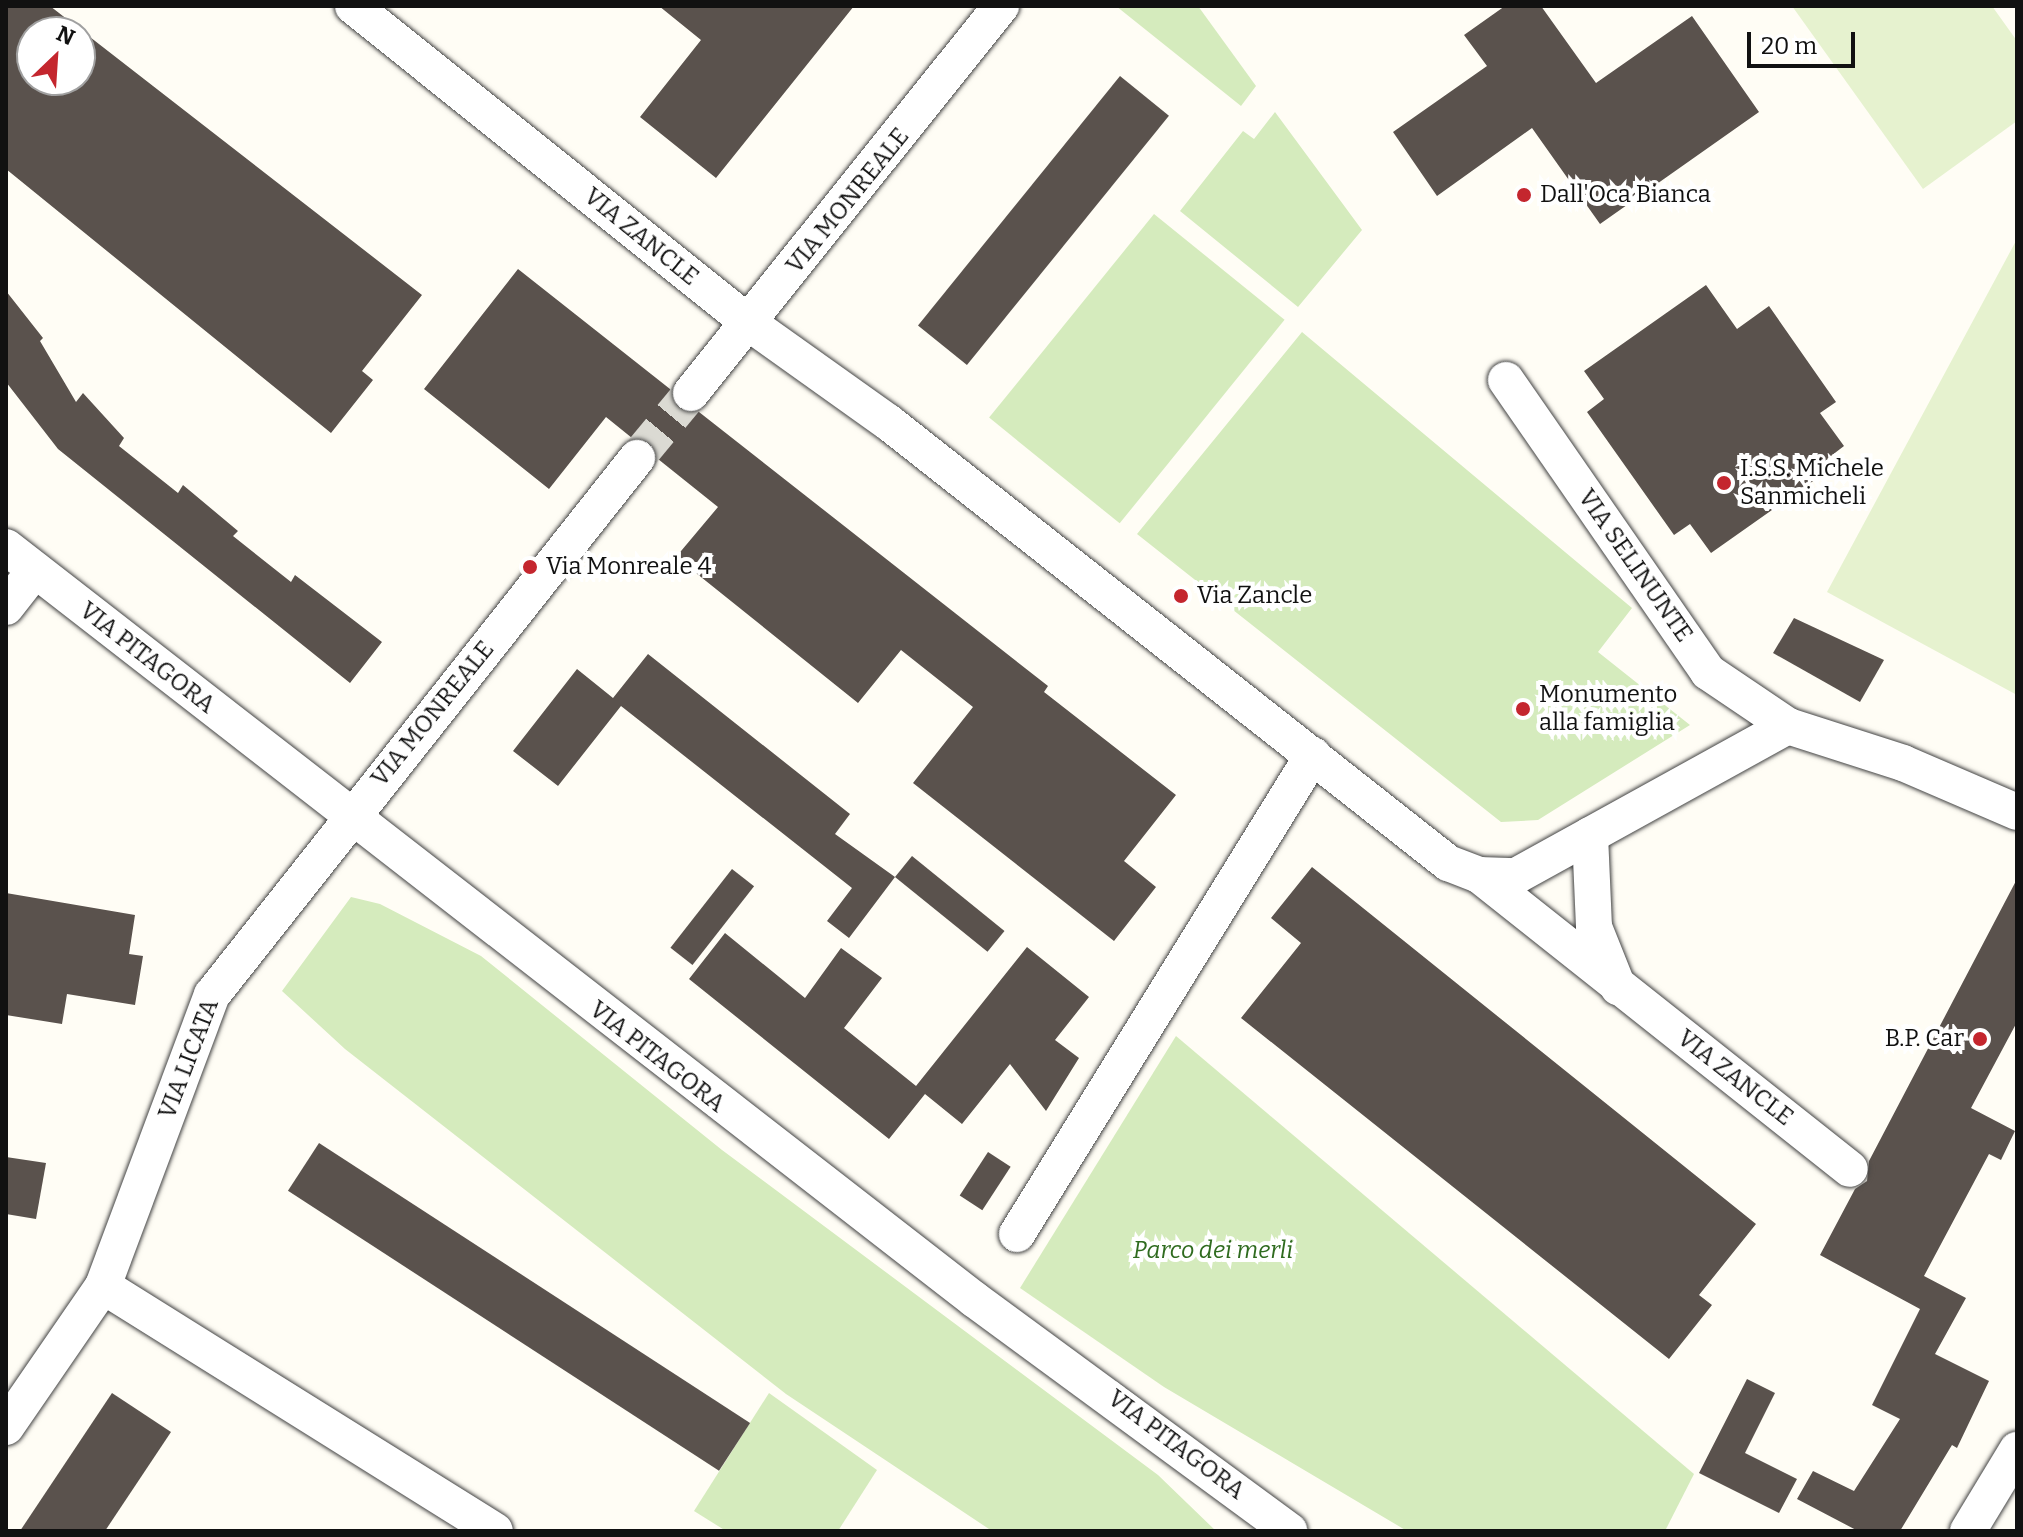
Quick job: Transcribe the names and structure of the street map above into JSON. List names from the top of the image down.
{
  "streets": {
    "street": [
      "VIA MONREALE",
      "VIA ZANCLE",
      "VIA SELINUNTE",
      "VIA PITAGORA",
      "VIA LICATA"
    ]
  },
  "crossings": [
    ["VIA MONREALE", "VIA ZANCLE"],
    ["VIA MONREALE", "VIA PITAGORA"],
    ["VIA MONREALE", "VIA LICATA"],
    ["VIA PITAGORA", "VIA LICATA"]
  ],
  "parks": ["Parco dei merli"],
  "places": [
    "Dall'Oca Bianca",
    "I.S.S. Michele Sanmicheli",
    "Via Monreale 4",
    "Via Zancle",
    "Monumento alla famiglia",
    "B.P. Car"
  ],
  "scale_bar": "20 m",
  "north": "top right"
}
